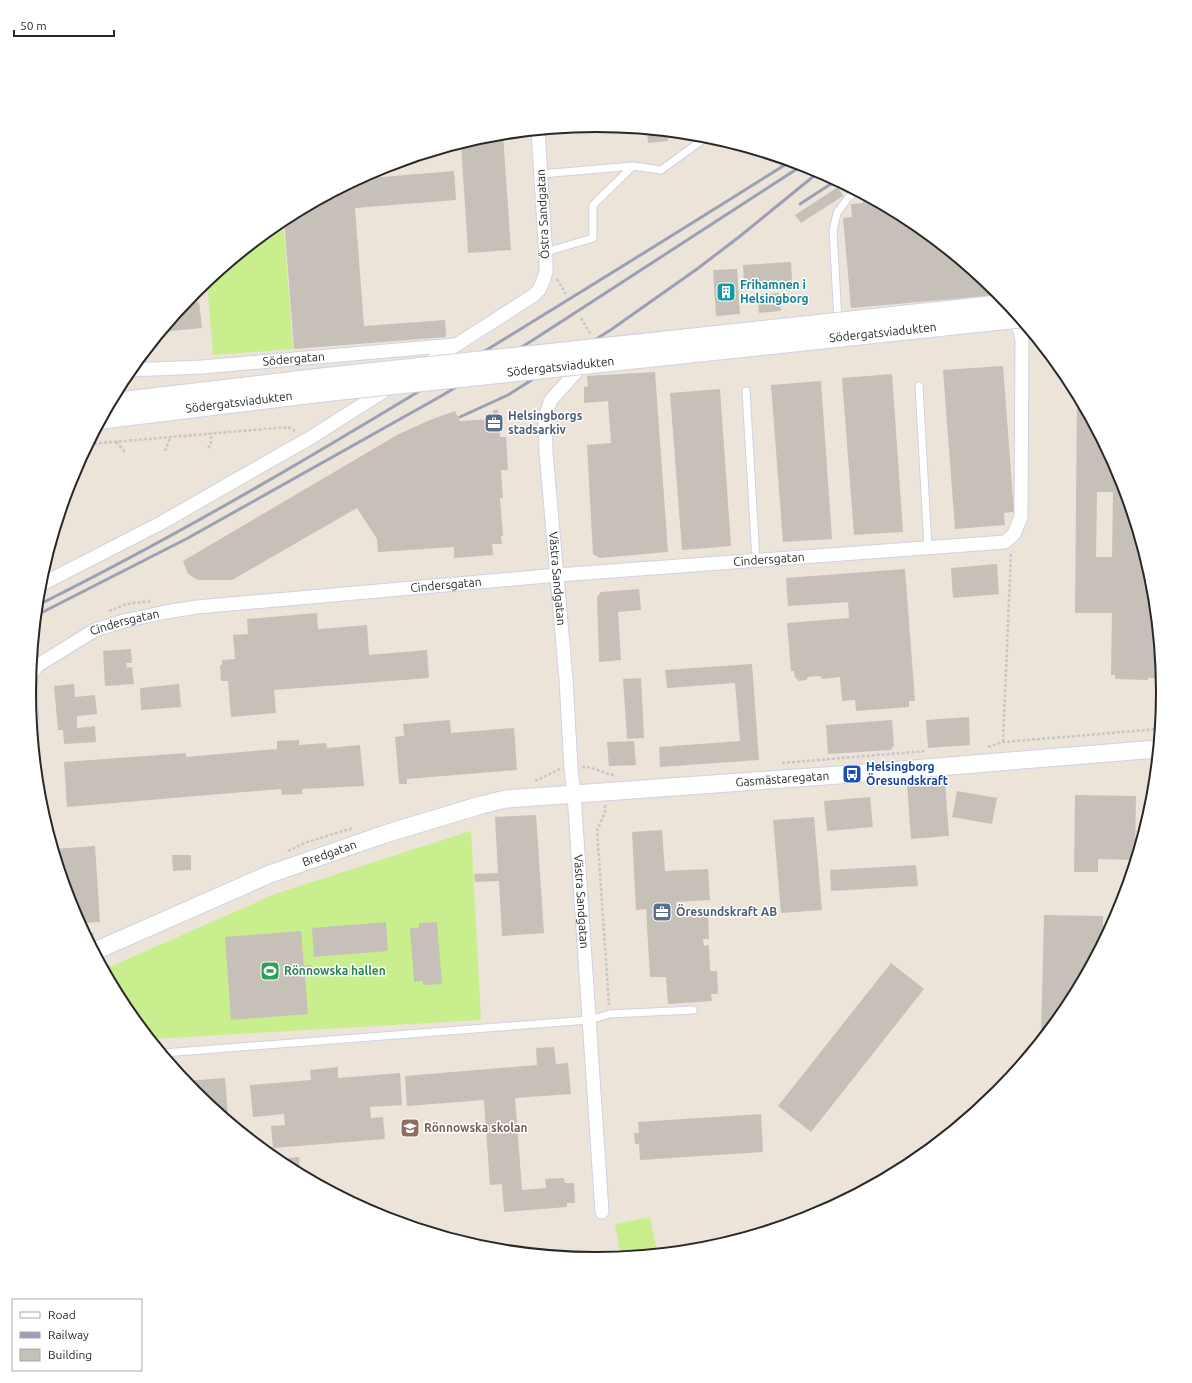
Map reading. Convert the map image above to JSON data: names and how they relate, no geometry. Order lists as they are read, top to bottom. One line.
{"streets":{"main road":["Södergatsviadukten"],"street":["Östra Sandgatan","Södergatan","Cindersgatan","Västra Sandgatan","Gasmästaregatan","Bredgatan"]},"crossings":[["Östra Sandgatan","Södergatan"],["Cindersgatan","Västra Sandgatan"],["Västra Sandgatan","Gasmästaregatan"],["Västra Sandgatan","Bredgatan"],["Gasmästaregatan","Bredgatan"]],"places":{"building":["Frihamnen i Helsingborg"],"office":["Helsingborgs stadsarkiv","Öresundskraft AB"],"bus stop":["Helsingborg Öresundskraft"],"sports":["Rönnowska hallen"],"school or university":["Rönnowska skolan"]},"legend":["Road","Railway","Building"],"scale_bar":"50 m"}
